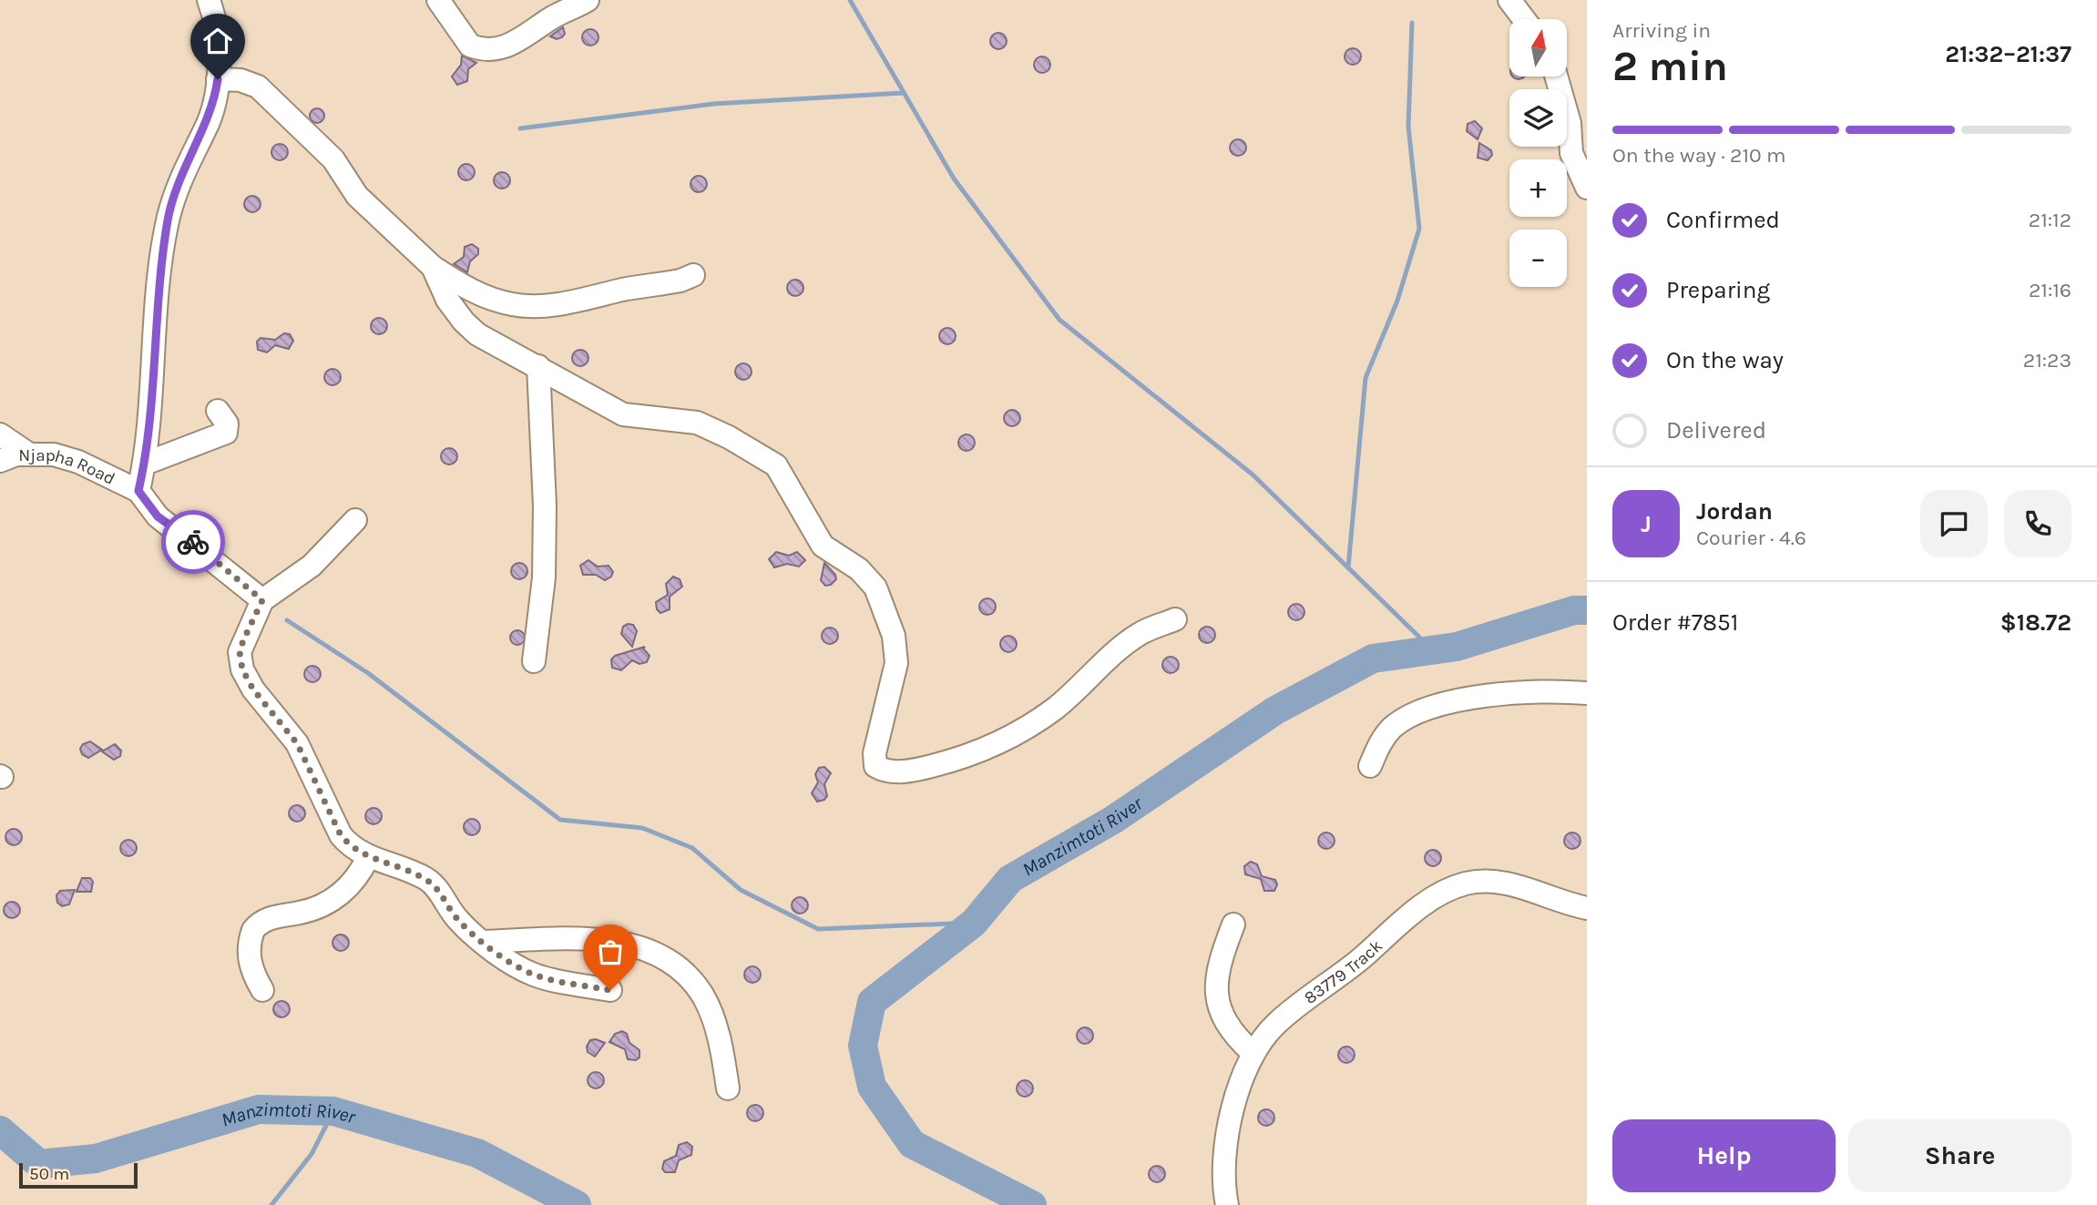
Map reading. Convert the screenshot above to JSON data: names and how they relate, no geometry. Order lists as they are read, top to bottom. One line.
{"streets":{"street":["Njapha Road","83779 Track"]},"water":["Manzimtoti River"],"scale_bar":"50 m","north":"top","page":{"heading":["2 min","Arriving in","21:32–21:37"],"panel":["Jordan","Courier · 4.6","Order #7851","$18.72"],"map_buttons":["+","−"],"bar":"On the way · 210 m","list":[["Confirmed","21:12"],["Preparing","21:16"],["On the way","21:23"],"Delivered"],"round":"J","buttons":["Help","Share"],"scale":"50 m"}}
